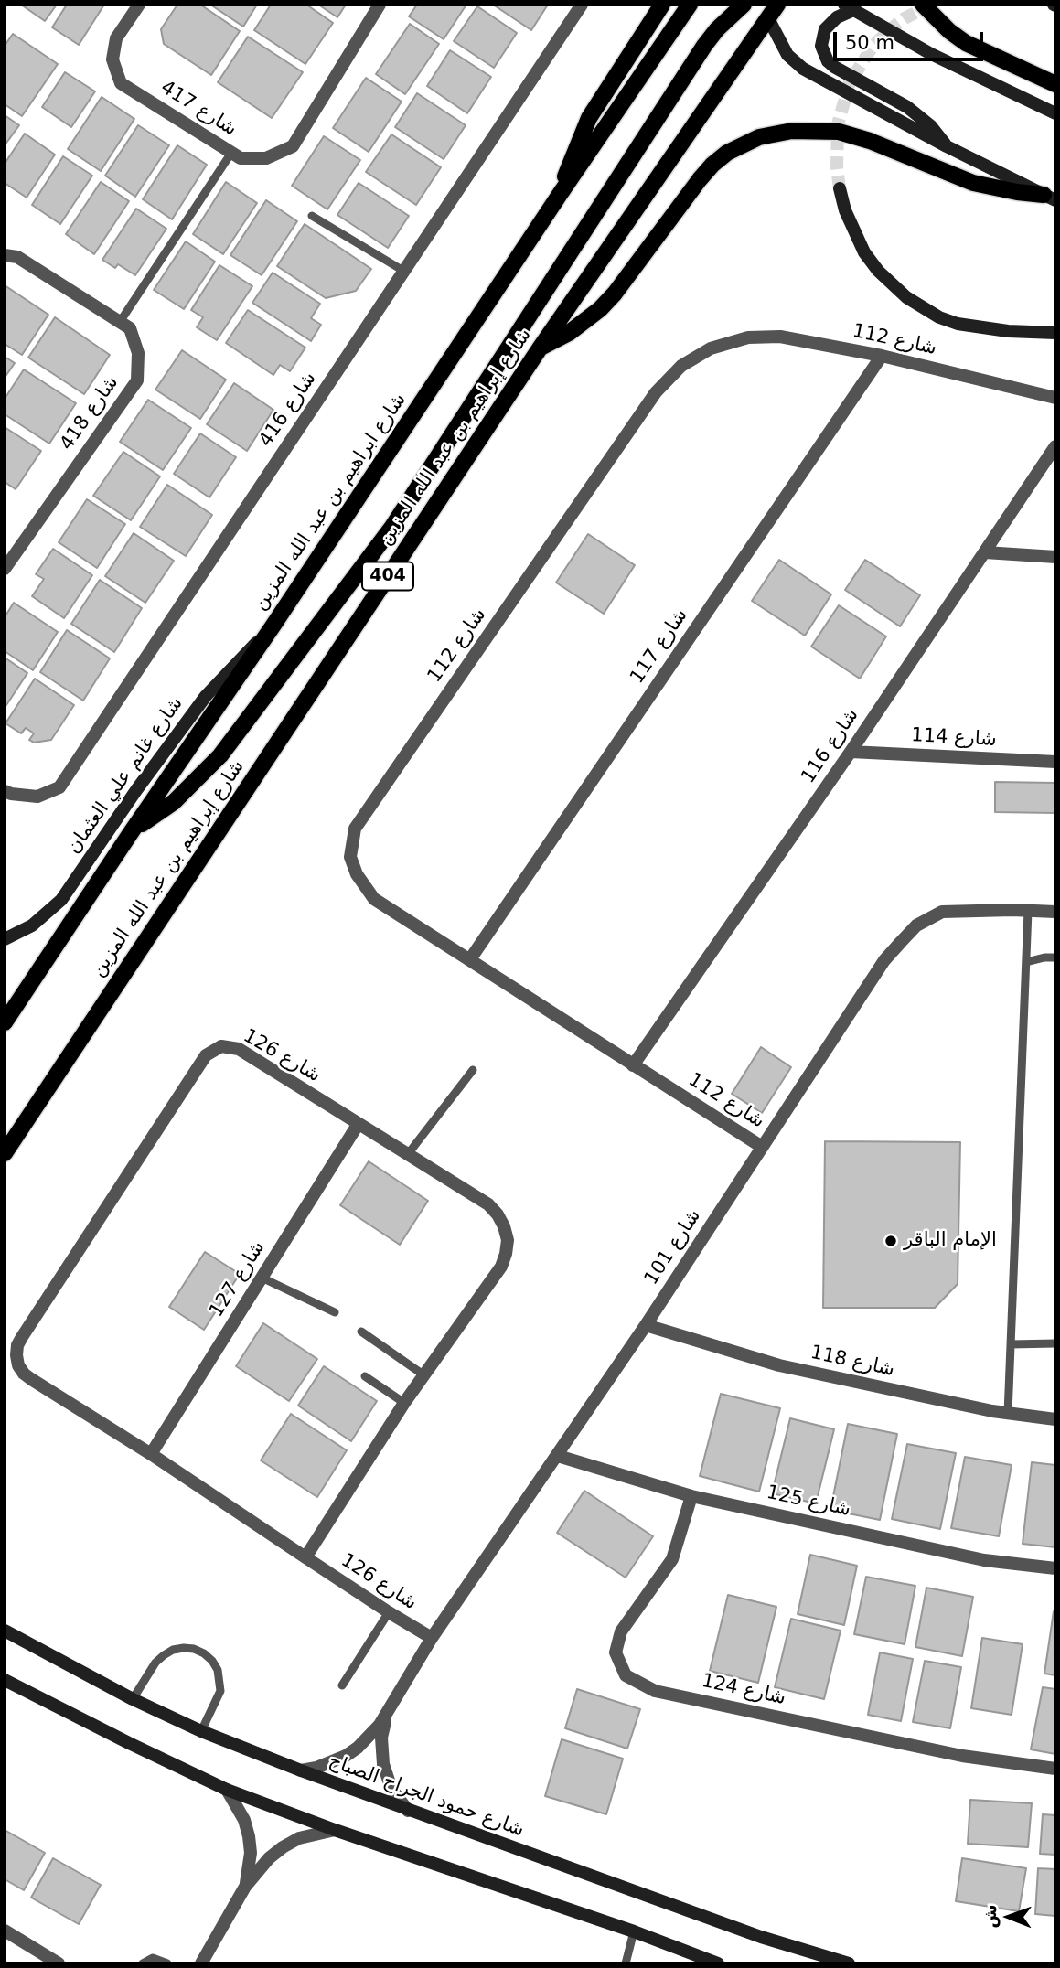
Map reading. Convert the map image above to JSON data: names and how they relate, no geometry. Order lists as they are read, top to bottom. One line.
{"streets":{"main road":["شارع إبراهيم بن عبد الله المزين","شارع ابراهيم بن عبد الله المزين","404"],"street":["شارع 417","شارع 112","شارع 416","شارع 418","شارع 117","شارع 114","شارع 116","شارع غانم علي العثمان","شارع 126","شارع 101","شارع 127","شارع 118","شارع 125","شارع 124","شارع حمود الجراح الصباح"]},"crossings":[["شارع 112","شارع 117"],["شارع 112","شارع 116"],["شارع 112","شارع 101"],["شارع ابراهيم بن عبد الله المزين","شارع غانم علي العثمان"],["شارع 114","شارع 116"],["شارع 126","شارع 101"],["شارع 126","شارع 127"],["شارع 101","شارع 118"],["شارع 101","شارع 125"],["شارع 101","شارع حمود الجراح الصباح"],["شارع 125","شارع 124"]],"places":["الإمام الباقر"],"scale_bar":"50 m","north":"left"}
